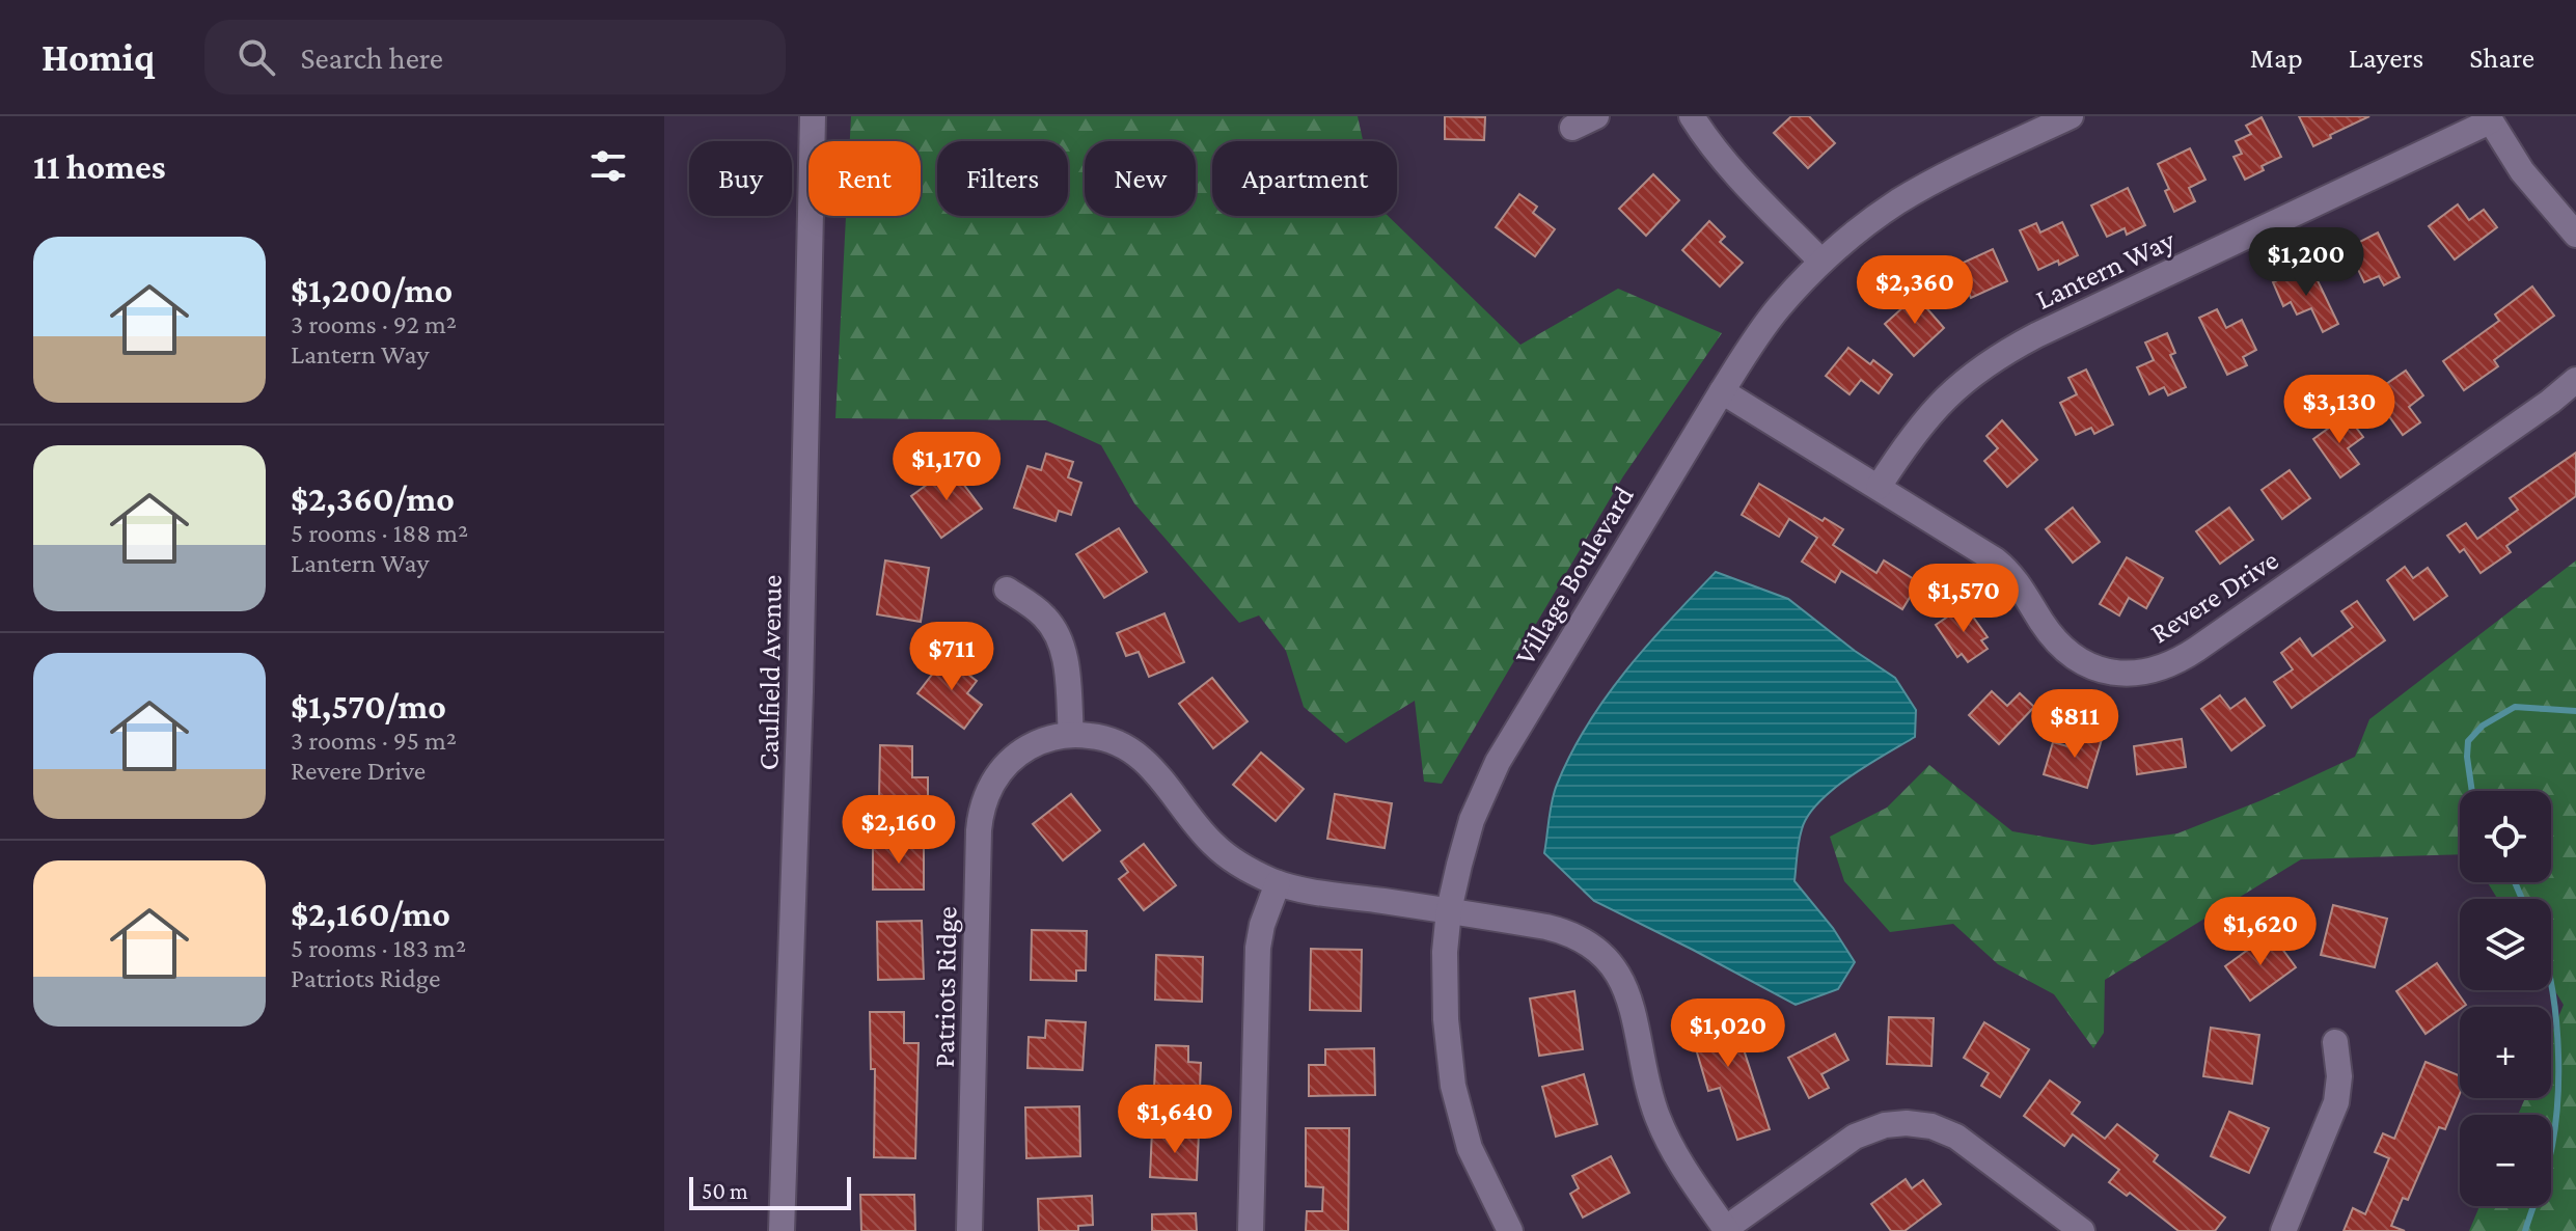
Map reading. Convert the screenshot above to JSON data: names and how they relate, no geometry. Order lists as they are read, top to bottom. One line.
{"streets":{"street":["Lantern Way","Village Boulevard","Revere Drive","Caulfield Avenue","Patriots Ridge"]},"crossings":[["Lantern Way","Revere Drive"],["Village Boulevard","Revere Drive"],["Village Boulevard","Patriots Ridge"]],"scale_bar":"50 m","page":{"header":"Homiq","search":"Search here","nav":["Map","Layers","Share"],"heading":"11 homes","chip":["Buy","Rent","Filters","New","Apartment"],"list":[{"name":"$1,200/mo","note":"3 rooms · 92 m² · Lantern Way"},{"name":"$2,360/mo","note":"5 rooms · 188 m² · Lantern Way"},{"name":"$1,570/mo","note":"3 rooms · 95 m² · Revere Drive"},{"name":"$2,160/mo","note":"5 rooms · 183 m² · Patriots Ridge"}],"price":["$1,200","$2,360","$3,130","$1,170","$1,570","$711","$811","$2,160","$1,620","$1,020","$1,640"],"map_buttons":["+","−"],"scale":"50 m"}}
